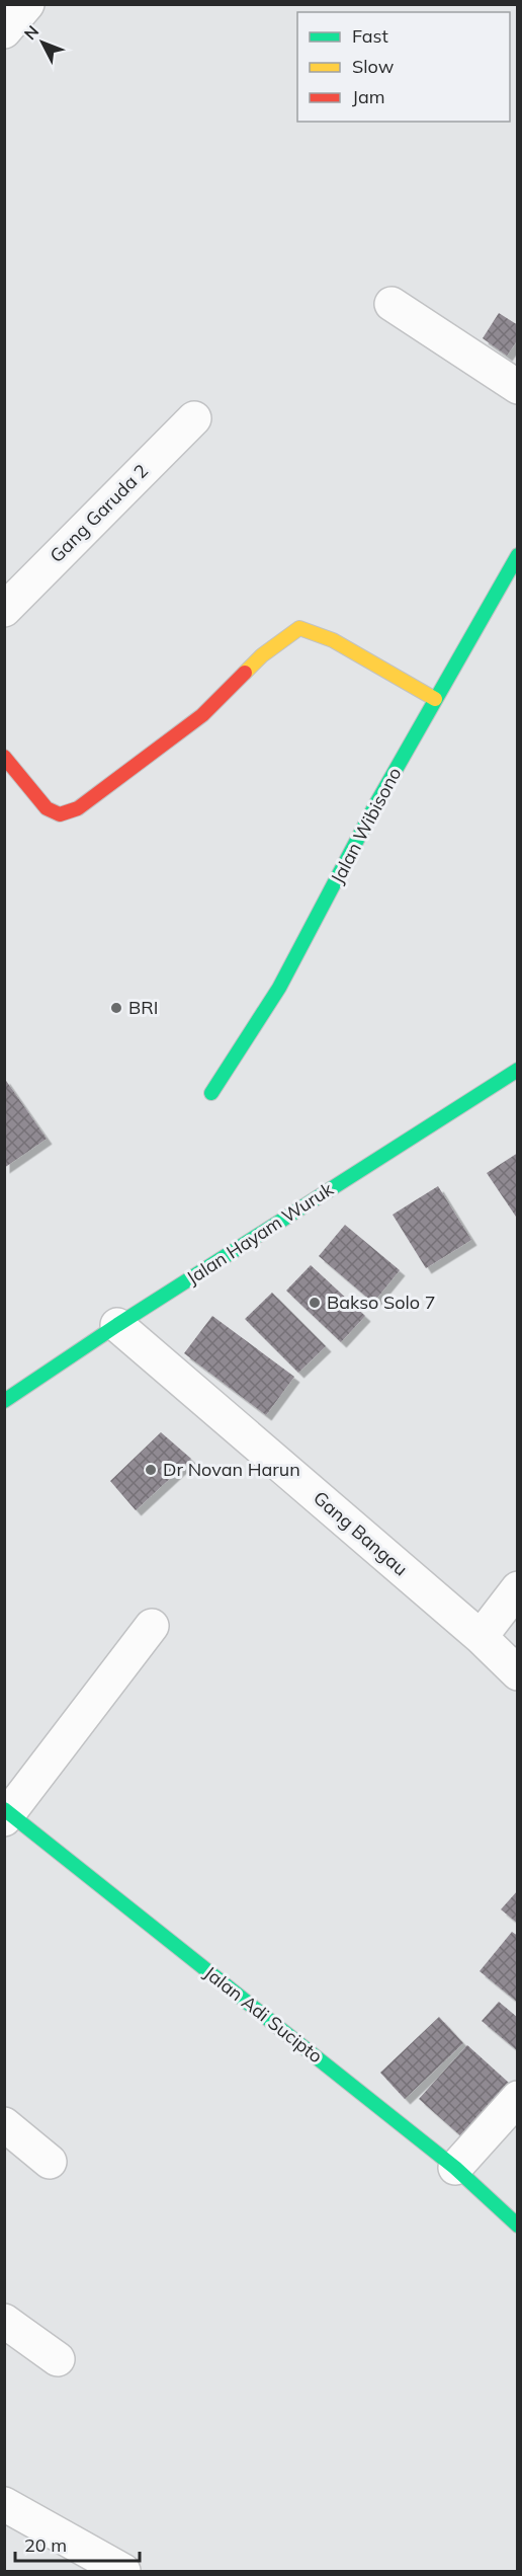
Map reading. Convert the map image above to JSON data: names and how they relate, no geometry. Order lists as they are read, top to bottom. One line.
{"streets":{"street":["Gang Garuda 2","Jalan Wibisono","Jalan Hayam Wuruk","Gang Bangau","Jalan Adi Sucipto"]},"crossings":[["Jalan Hayam Wuruk","Gang Bangau"]],"places":["BRI","Bakso Solo 7","Dr Novan Harun"],"legend":["Fast","Slow","Jam"],"scale_bar":"20 m","north":"top left"}
